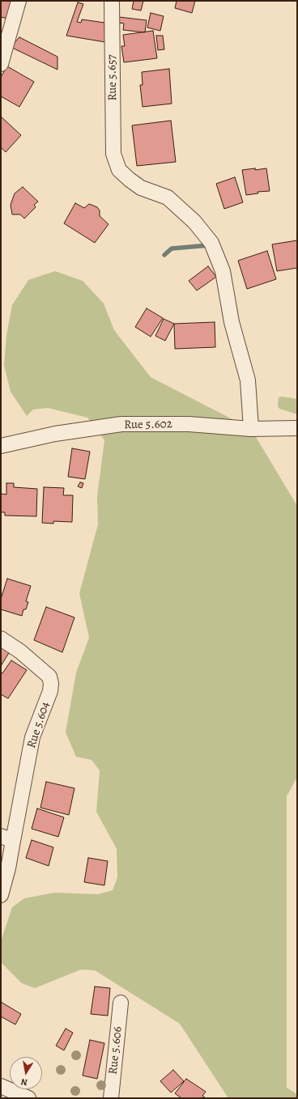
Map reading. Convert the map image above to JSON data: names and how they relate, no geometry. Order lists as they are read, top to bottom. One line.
{"streets":{"street":["Rue 5.657","Rue 5.602","Rue 5.604","Rue 5.606"]},"crossings":[["Rue 5.657","Rue 5.602"]],"north":"bottom"}
